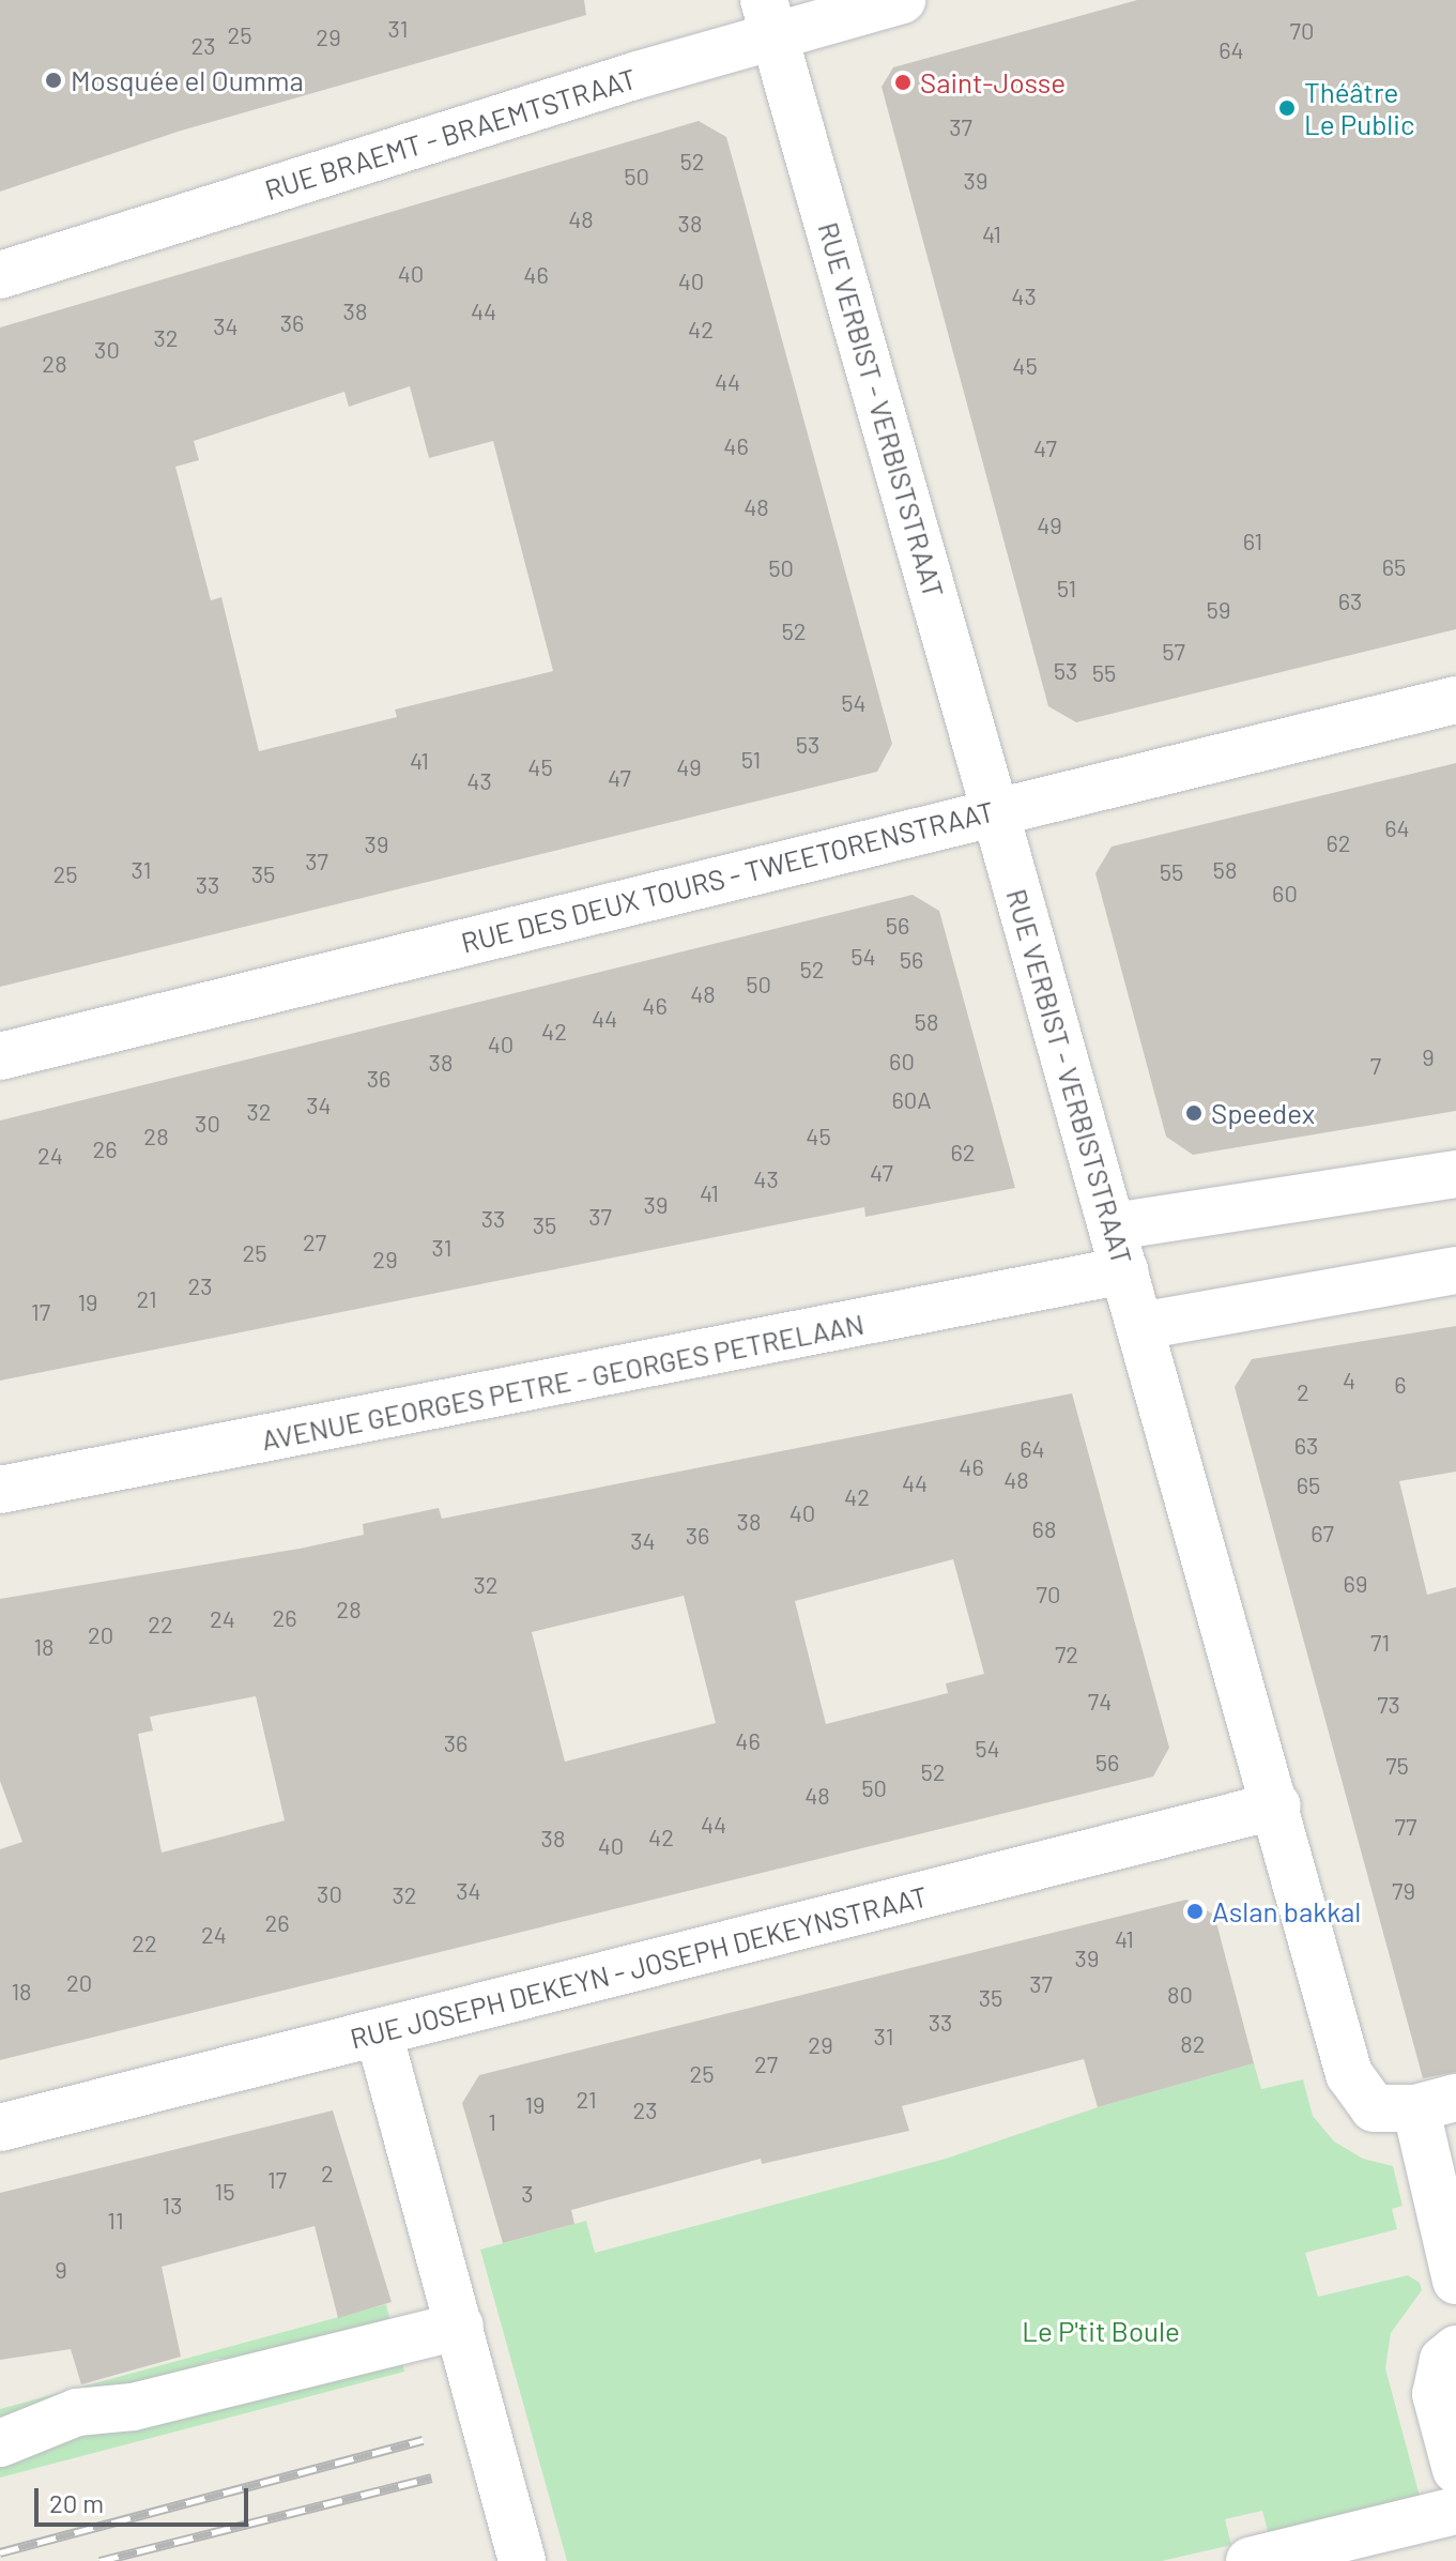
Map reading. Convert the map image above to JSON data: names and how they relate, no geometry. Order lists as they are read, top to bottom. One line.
{"streets":{"street":["RUE BRAEMT - BRAEMTSTRAAT","RUE VERBIST - VERBISTSTRAAT","RUE DES DEUX TOURS - TWEETORENSTRAAT","AVENUE GEORGES PETRE - GEORGES PETRELAAN","RUE JOSEPH DEKEYN - JOSEPH DEKEYNSTRAAT"]},"crossings":[["RUE BRAEMT - BRAEMTSTRAAT","RUE VERBIST - VERBISTSTRAAT"],["RUE VERBIST - VERBISTSTRAAT","RUE DES DEUX TOURS - TWEETORENSTRAAT"],["RUE VERBIST - VERBISTSTRAAT","AVENUE GEORGES PETRE - GEORGES PETRELAAN"],["RUE VERBIST - VERBISTSTRAAT","RUE JOSEPH DEKEYN - JOSEPH DEKEYNSTRAAT"]],"parks":["Le P'tit Boule"],"places":["Mosquée el Oumma","Saint-Josse","Théâtre Le Public","Speedex","Aslan bakkal"],"house_numbers":["31","70","25","29","23","64","37","52","50","39","48","38","41","40","46","40","43","38","44","36","34","42","32","30","28","45","44","46","47","48","49","61","65","50","51","63","59","52","57","53","55","54","53","51","41","45","49","47","43","64","62","39","37","31","58","55","25","35","33","60","56","54","56","52","50","48","46","44","58","42","40","9","60","38","7","36","60A","34","32","30","28","45","26","62","24","47","43","41","39","37","33","35","27","31","25","29","23","21","19","17","4","6","2","63","64","46","48","44","65","42","40","38","68","67","36","34","69","32","70","28","26","24","22","20","71","18","72","74","73","46","36","54","56","75","52","50","48","44","77","42","38","40","34","79","30","32","26","24","41","22","39","20","37","18","80","35","33","31","82","29","27","25","21","19","23","1","2","17","15","3","13","11","9"],"scale_bar":"20 m"}
